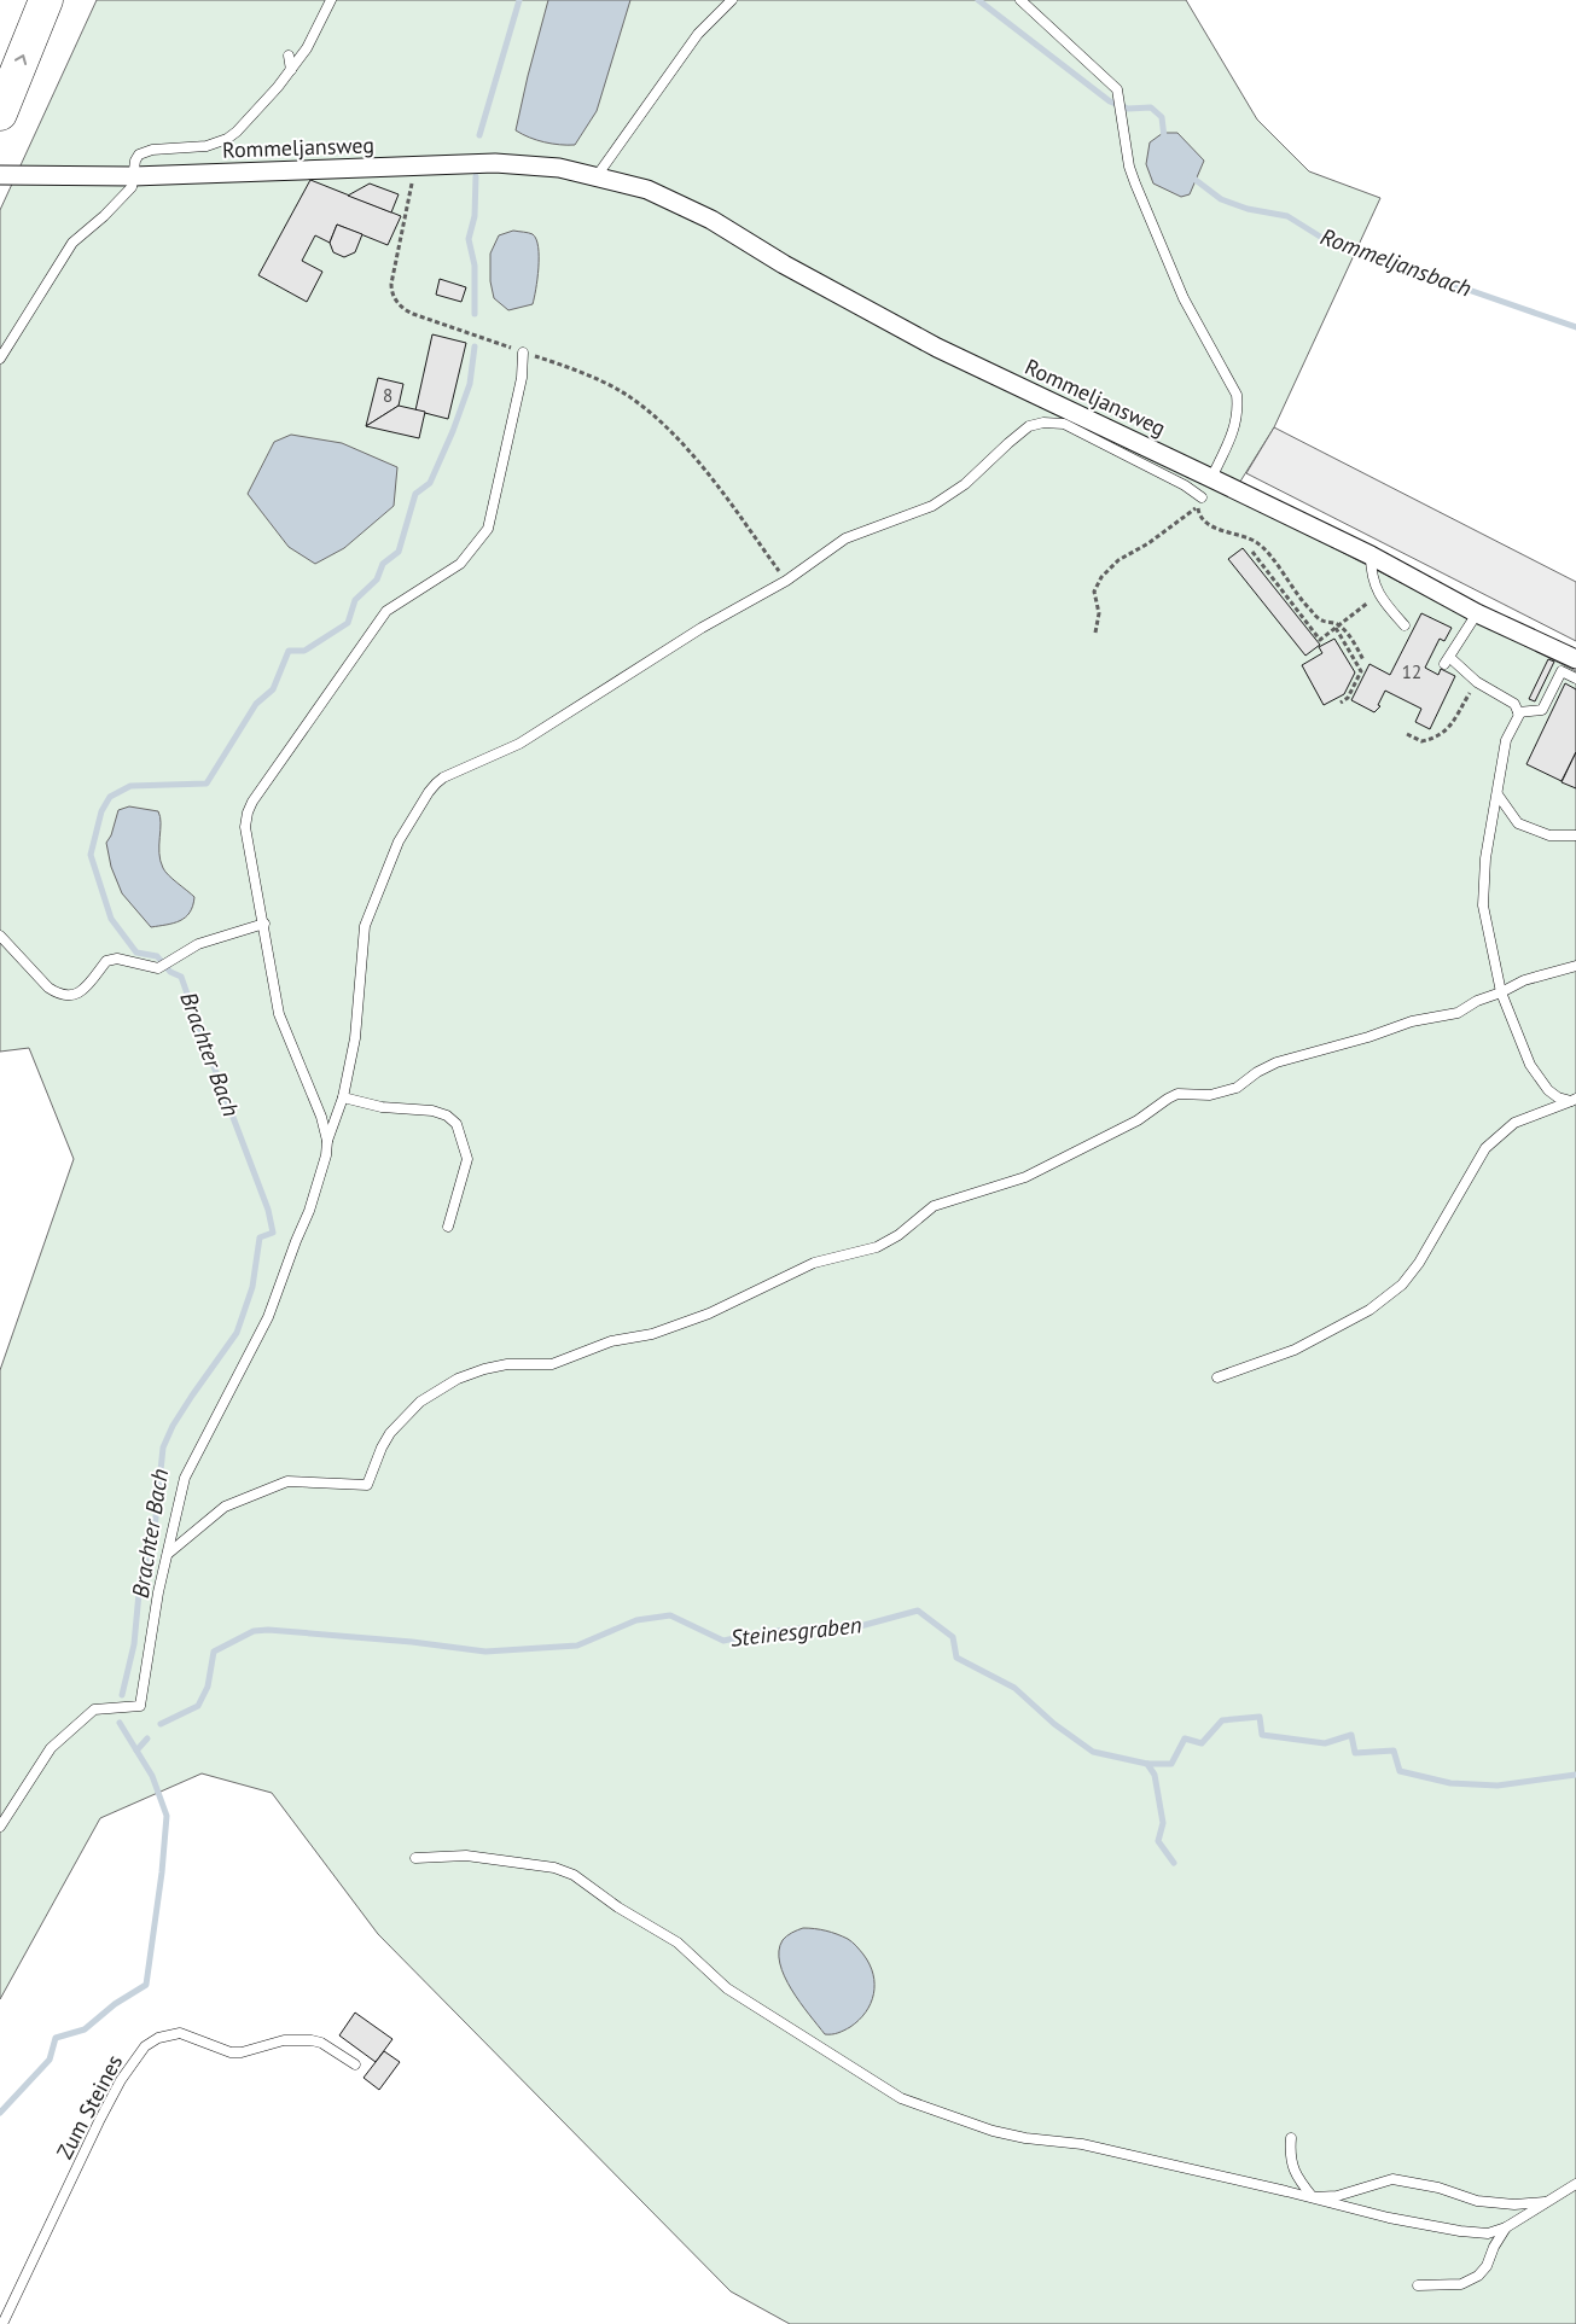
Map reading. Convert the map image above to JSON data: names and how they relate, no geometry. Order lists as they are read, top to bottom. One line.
{"streets":{"street":["Rommeljansweg"],"lane":["Zum Steines"]},"water":["Rommeljansbach","Brachter Bach","Steinesgraben"],"house_numbers":["8","12"]}
